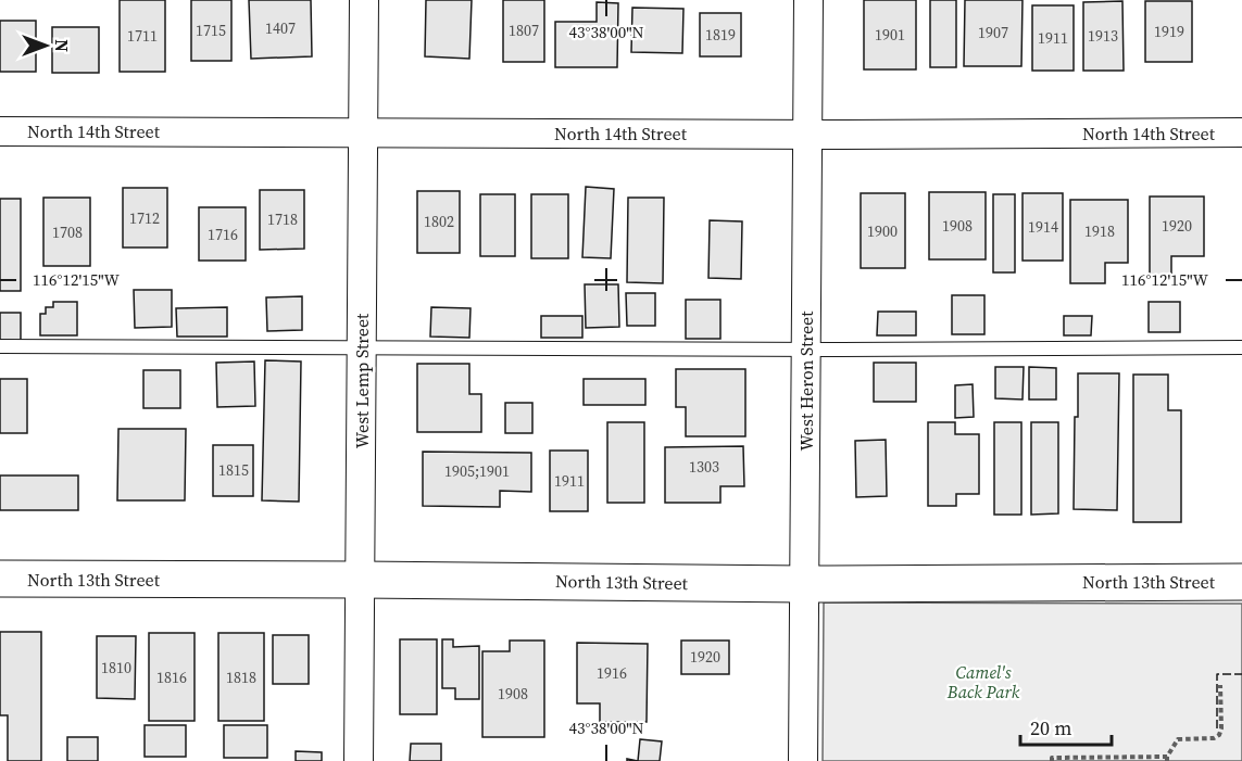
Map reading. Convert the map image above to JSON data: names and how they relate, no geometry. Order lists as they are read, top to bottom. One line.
{"streets":{"street":["North 14th Street","West Lemp Street","West Heron Street","North 13th Street"]},"crossings":[["North 14th Street","West Lemp Street"],["North 14th Street","West Heron Street"],["West Lemp Street","North 13th Street"],["West Heron Street","North 13th Street"]],"parks":["Camel's Back Park"],"house_numbers":["1407","1715","1807","1919","1907","1819","1901","1711","1913","1911","1712","1718","1802","1908","1920","1914","1900","1918","1708","1716","1303","1815","1905;1901","1911","1920","1810","1916","1816","1818","1908"],"scale_bar":"20 m","north":"right","coordinates":["43°38'00\"N","116°12'15\"W"]}
